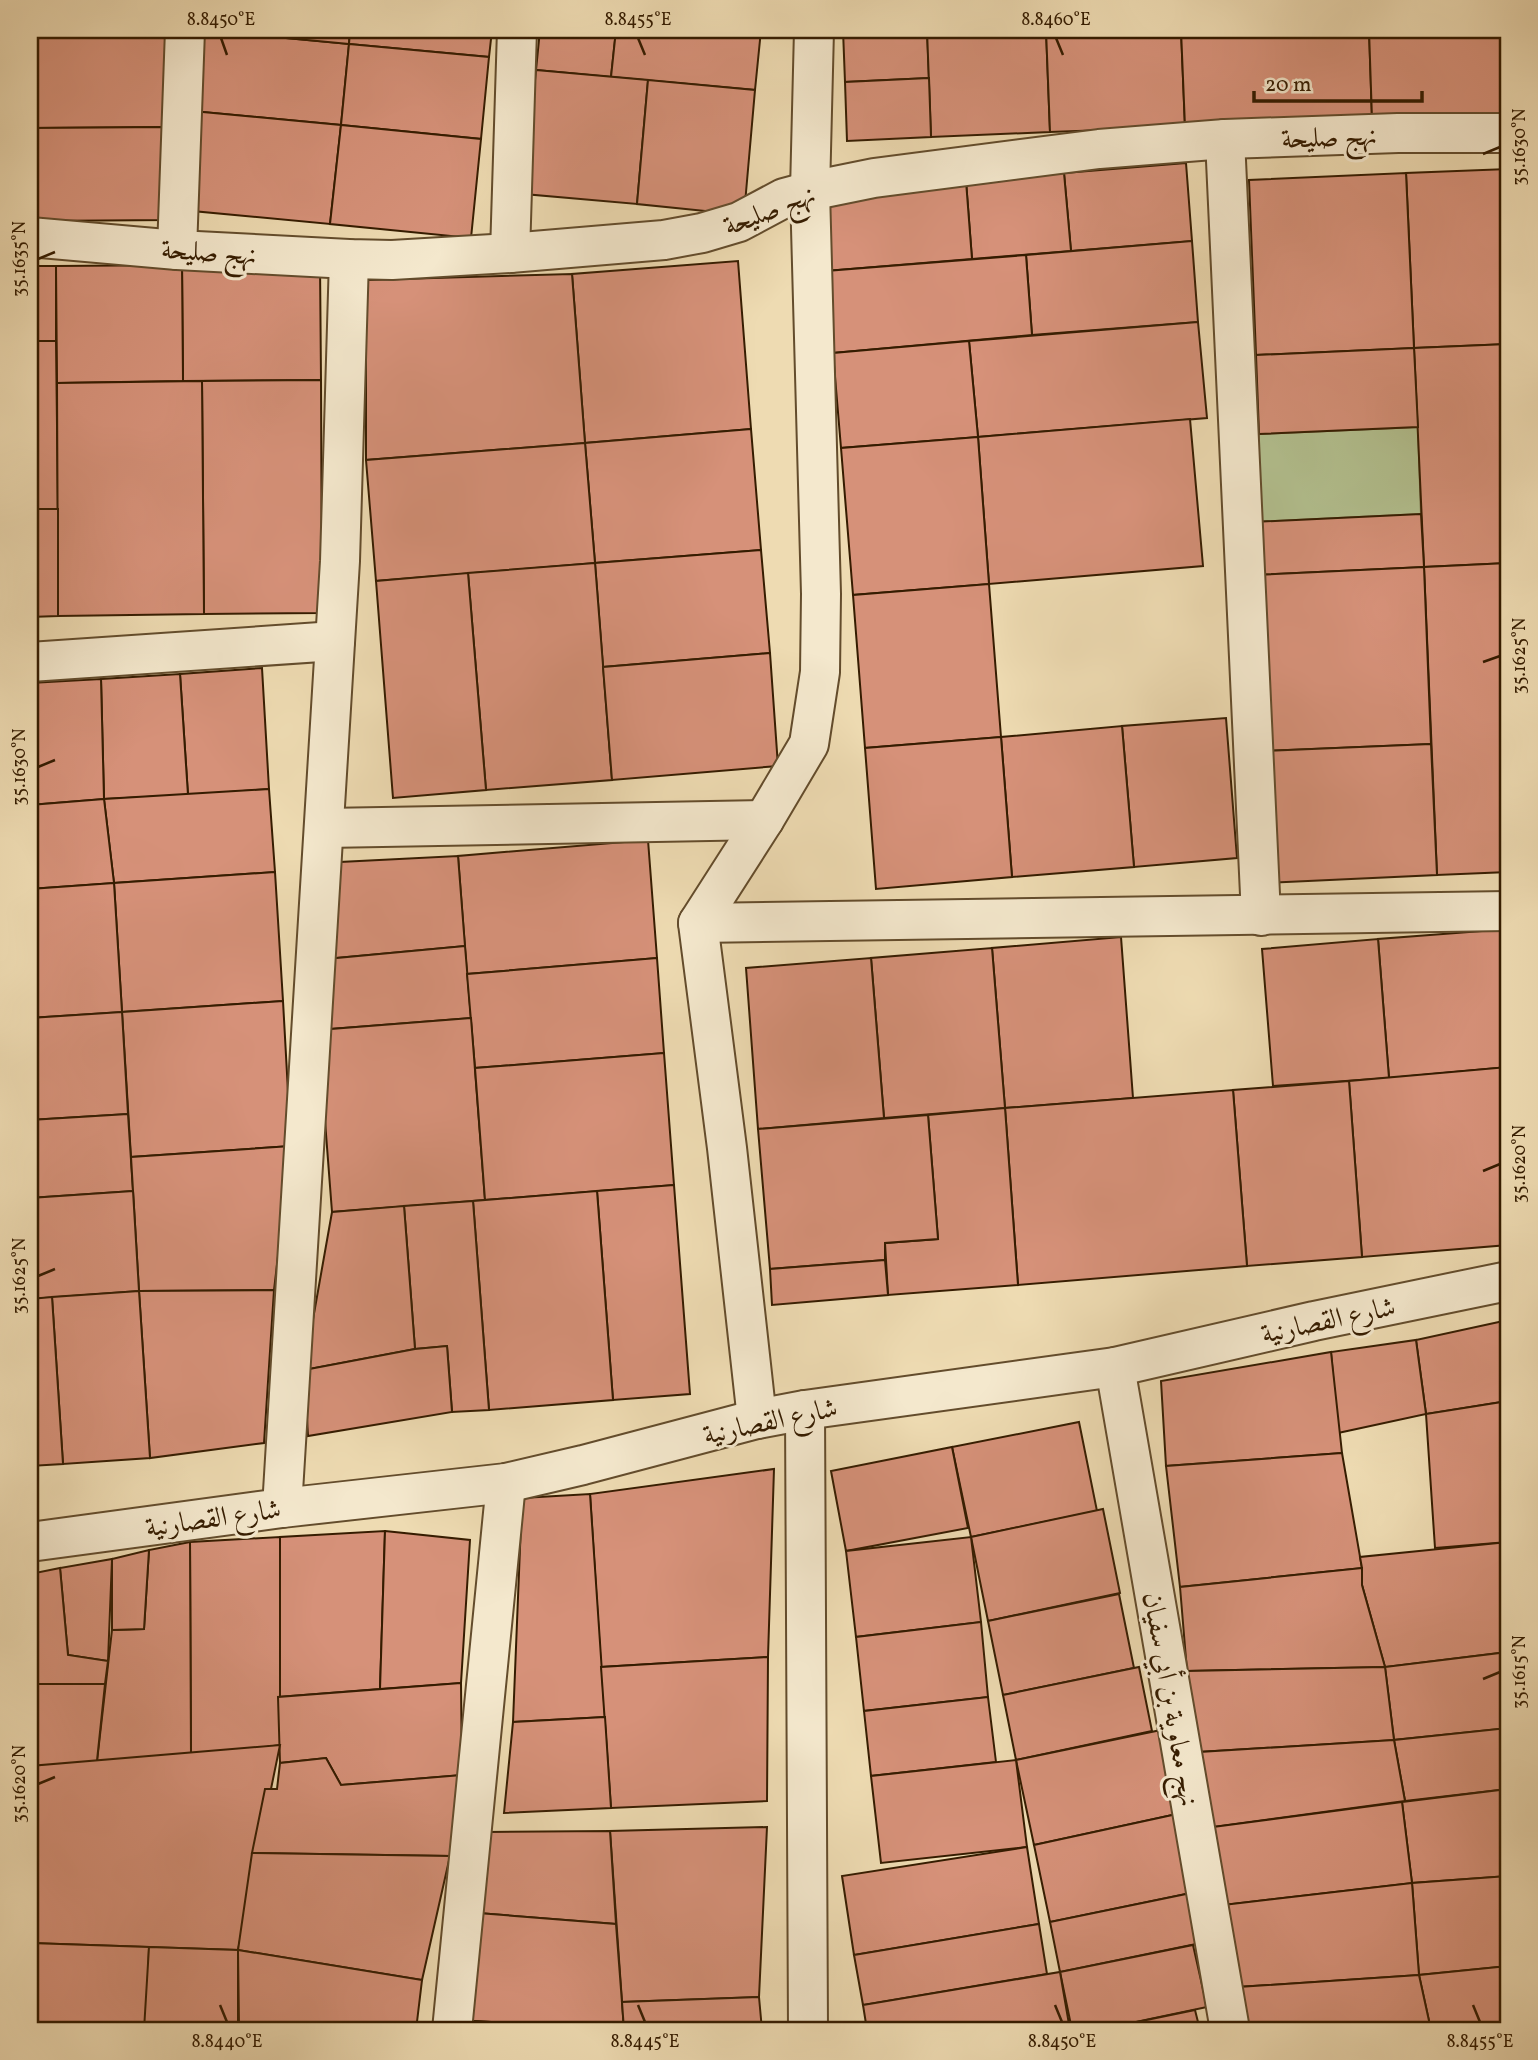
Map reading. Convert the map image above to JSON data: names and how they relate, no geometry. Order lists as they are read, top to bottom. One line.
{"streets":{"street":["نهج صليحة","شارع القصارنية","نهج معاوية بن أبي سفيان"]},"crossings":[["شارع القصارنية","نهج معاوية بن أبي سفيان"]],"scale_bar":"20 m","coordinates":["8.8450°E","8.8455°E","8.8460°E","35.1630°N","35.1635°N","35.1625°N","35.1620°N","35.1615°N","8.8440°E","8.8445°E"]}
